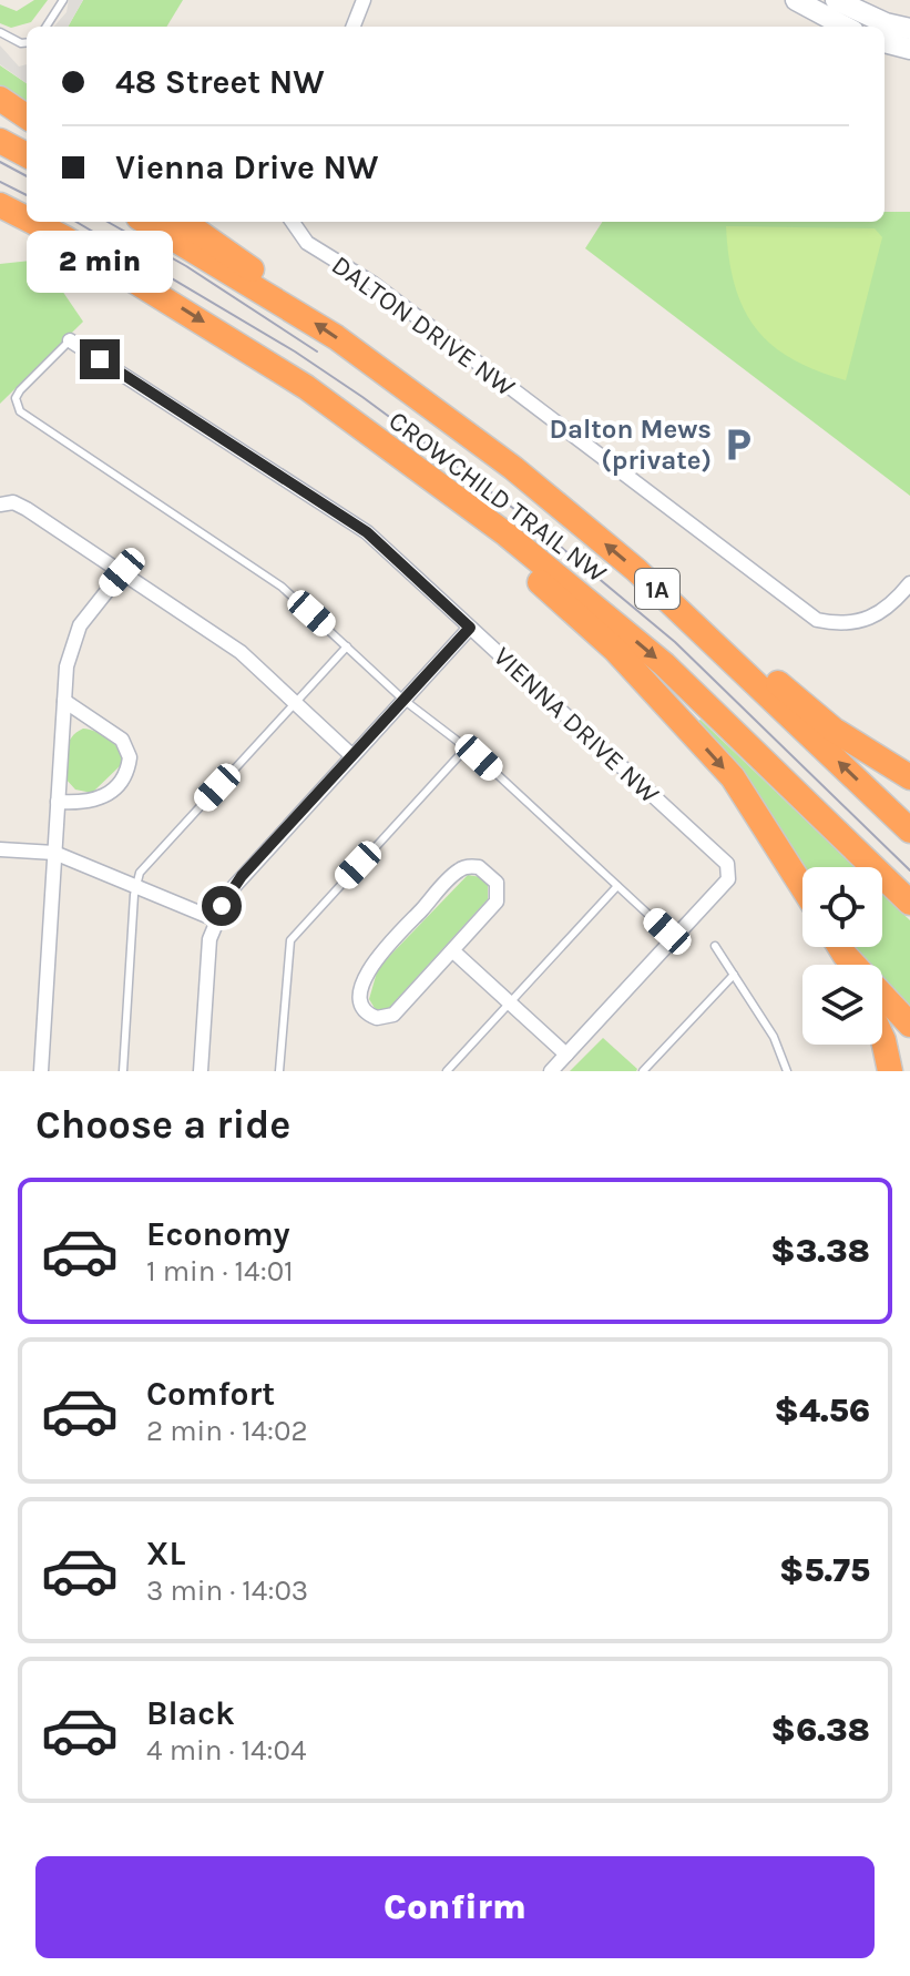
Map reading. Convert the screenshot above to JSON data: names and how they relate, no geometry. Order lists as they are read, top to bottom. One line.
{"streets":{"highway":["CROWCHILD TRAIL NW","1A"],"street":["DALTON DRIVE NW","VIENNA DRIVE NW"]},"places":{"parking":["Dalton Mews (private)"]},"page":{"banner":["48 Street NW","Vienna Drive NW"],"bubble":"2 min","heading":"Choose a ride","list":[{"name":"Economy","note":"1 min · 14:01","value":"$3.38"},{"name":"Comfort","note":"2 min · 14:02","value":"$4.56"},{"name":"XL","note":"3 min · 14:03","value":"$5.75"},{"name":"Black","note":"4 min · 14:04","value":"$6.38"}],"buttons":"Confirm"}}
